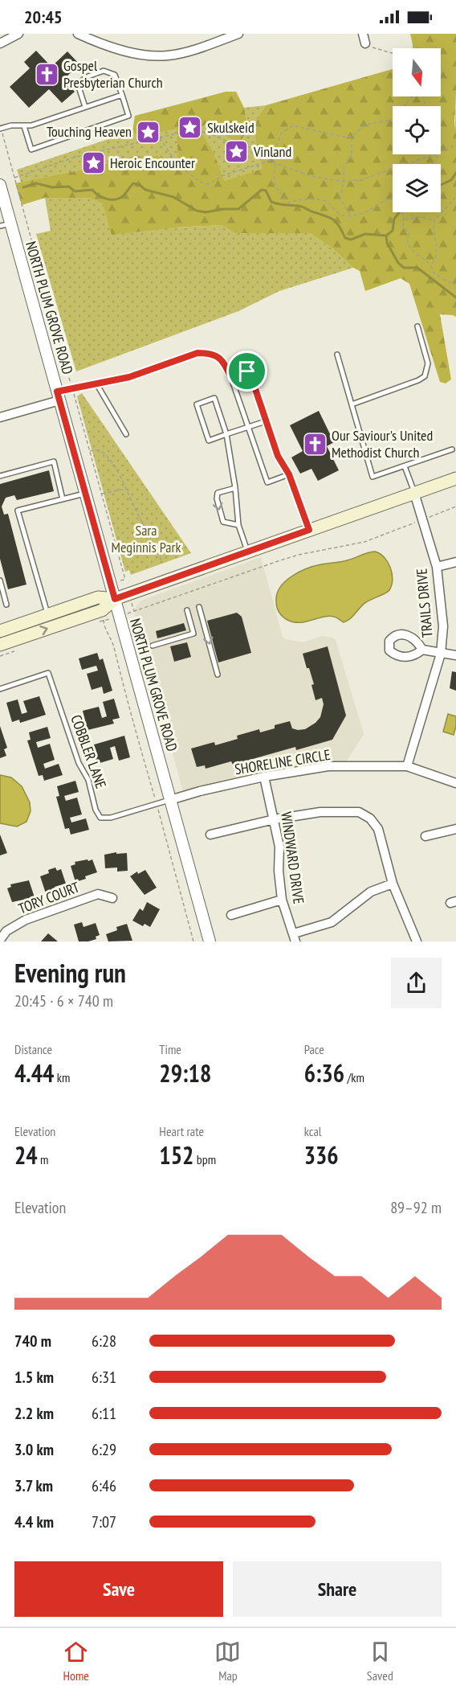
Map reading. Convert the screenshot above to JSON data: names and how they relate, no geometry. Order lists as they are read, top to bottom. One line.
{"streets":{"street":["NORTH PLUM GROVE ROAD","TRAILS DRIVE","SHORELINE CIRCLE","WINDWARD DRIVE","TORY COURT"],"lane":["COBBLER LANE"]},"crossings":[["NORTH PLUM GROVE ROAD","COBBLER LANE"],["NORTH PLUM GROVE ROAD","SHORELINE CIRCLE"],["TRAILS DRIVE","SHORELINE CIRCLE"],["COBBLER LANE","SHORELINE CIRCLE"],["SHORELINE CIRCLE","WINDWARD DRIVE"]],"parks":["Sara Meginnis Park"],"places":{"church":["Gospel Presbyterian Church","Our Saviour's United Methodist Church"],"place":["Skulskeid","Touching Heaven","Vinland","Heroic Encounter"]},"north":"bottom","page":{"status":"20:45","heading":["Evening run","20:45 · 6 × 740 m"],"stats":[["Distance","4.44 km"],["Time","29:18"],["Pace","6:36 /km"],["Elevation","24 m"],["Heart rate","152 bpm"],["kcal","336"]],"chart":["Elevation","89–92 m"],"list":[{"name":"740 m","note":"6:28"},{"name":"1.5 km","note":"6:31"},{"name":"2.2 km","note":"6:11"},{"name":"3.0 km","note":"6:29"},{"name":"3.7 km","note":"6:46"},{"name":"4.4 km","note":"7:07"}],"buttons":["Save","Share"],"tabs":["Home","Map","Saved"]}}
